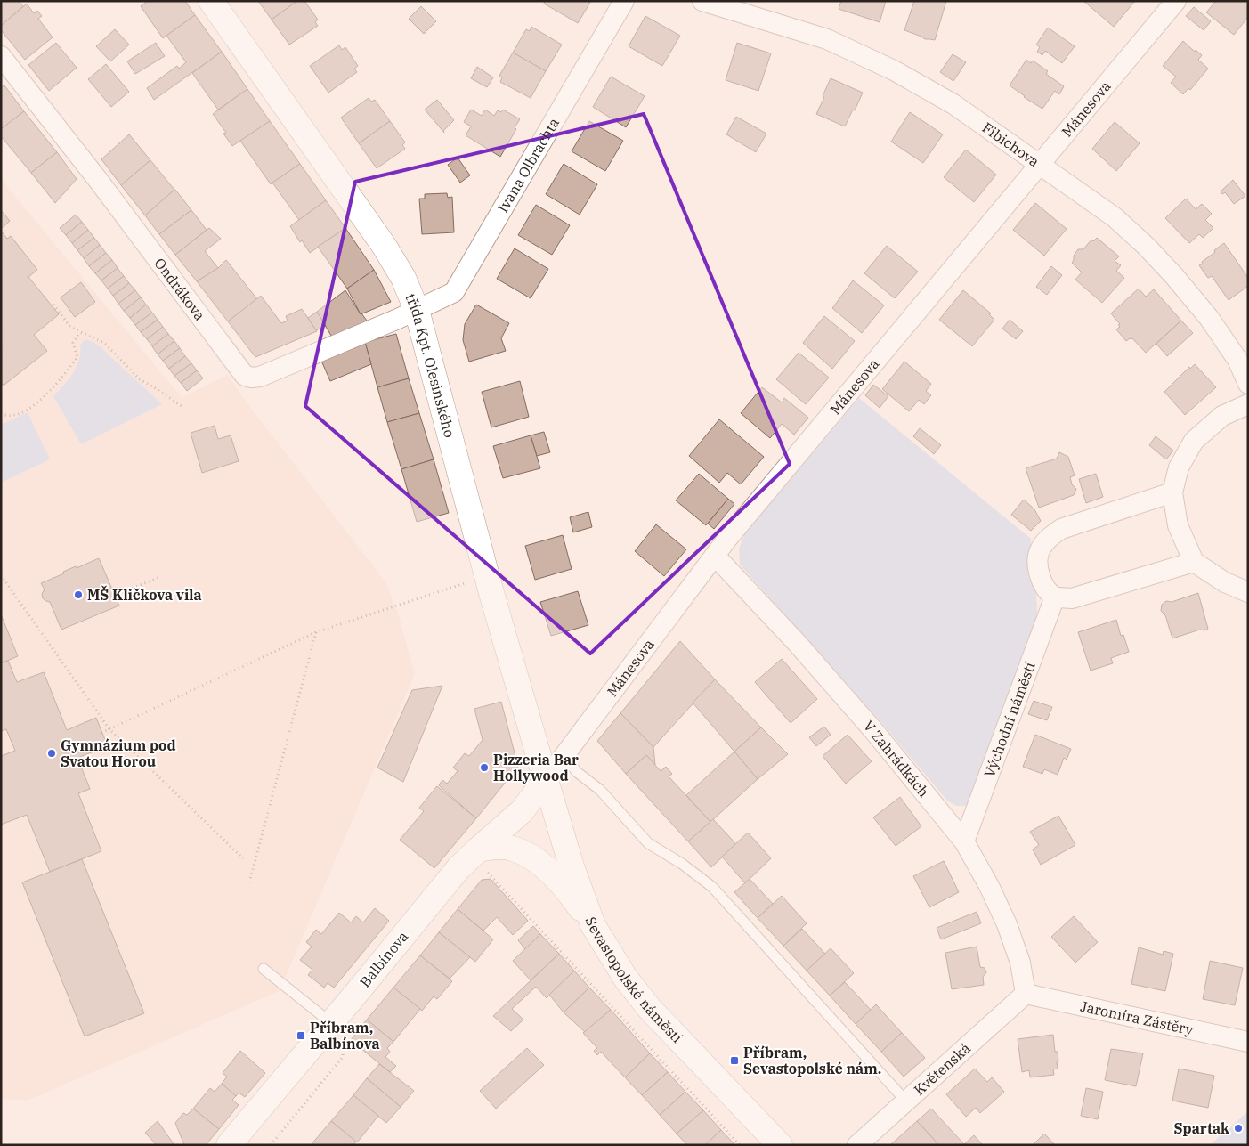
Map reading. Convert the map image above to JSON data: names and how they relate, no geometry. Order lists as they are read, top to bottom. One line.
{"streets":{"main road":["třída Kpt. Olesinského","Balbínova","Sevastopolské náměstí"],"street":["Mánesova","Fibichova","Ivana Olbrachta","Ondrákova","Východní náměstí","V Zahrádkách","Jaromíra Zástěry","Květenská"]},"crossings":[["Mánesova","Fibichova"],["Mánesova","třída Kpt. Olesinského"],["Mánesova","V Zahrádkách"],["Mánesova","Balbínova"],["Mánesova","Sevastopolské náměstí"],["Ivana Olbrachta","Ondrákova"],["Ivana Olbrachta","třída Kpt. Olesinského"],["Ondrákova","třída Kpt. Olesinského"],["třída Kpt. Olesinského","Balbínova"],["třída Kpt. Olesinského","Sevastopolské náměstí"],["Východní náměstí","V Zahrádkách"],["V Zahrádkách","Jaromíra Zástěry"],["V Zahrádkách","Květenská"],["Balbínova","Sevastopolské náměstí"],["Jaromíra Zástěry","Květenská"]],"places":{"other":["MŠ Kličkova vila","Gymnázium pod Svatou Horou","Pizzeria Bar Hollywood","Spartak"],"transit":["Příbram, Balbínova","Příbram, Sevastopolské nám."]}}
